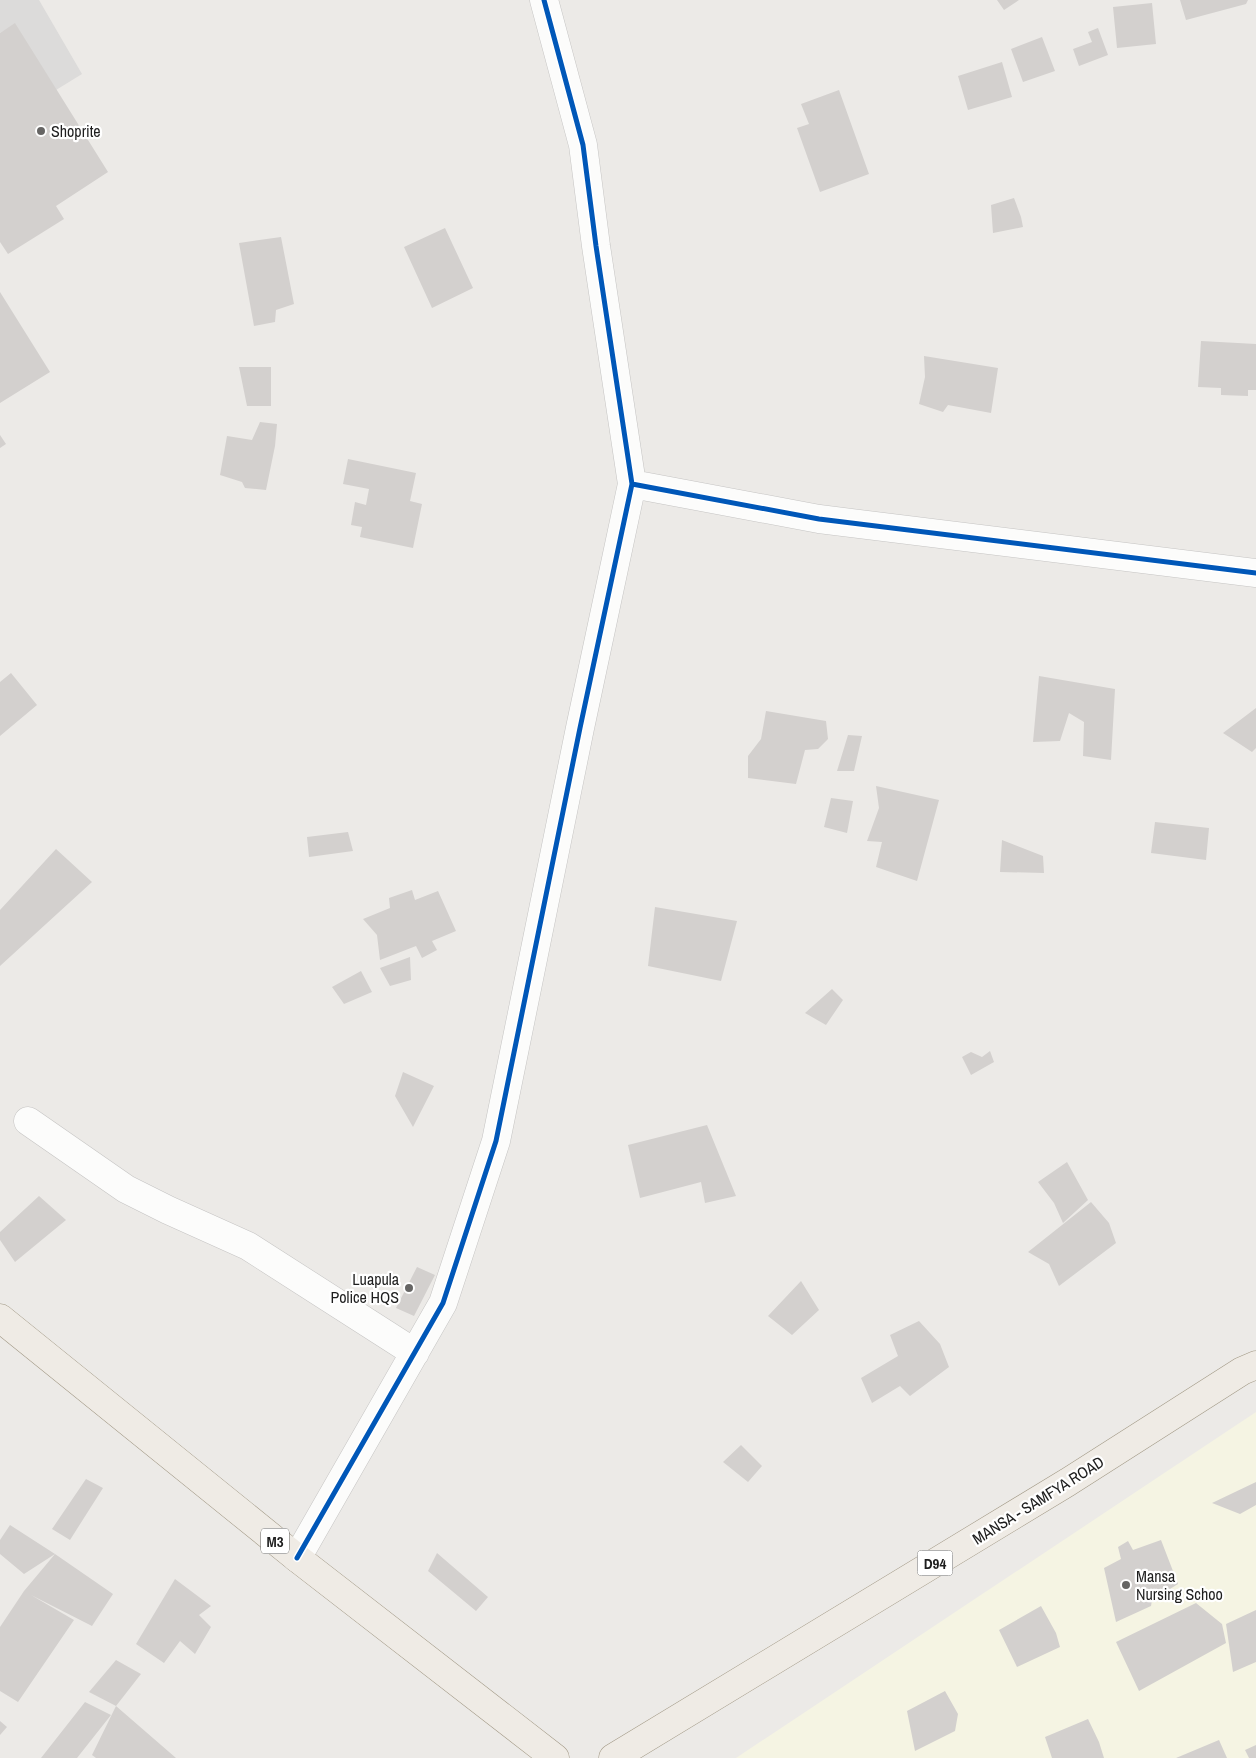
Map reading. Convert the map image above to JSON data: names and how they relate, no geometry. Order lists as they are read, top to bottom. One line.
{"streets":{"main road":["MANSA - SAMFYA ROAD","M3","D94"]},"places":["Shoprite","Luapula Police HQS","Mansa Nursing Schoo"]}
